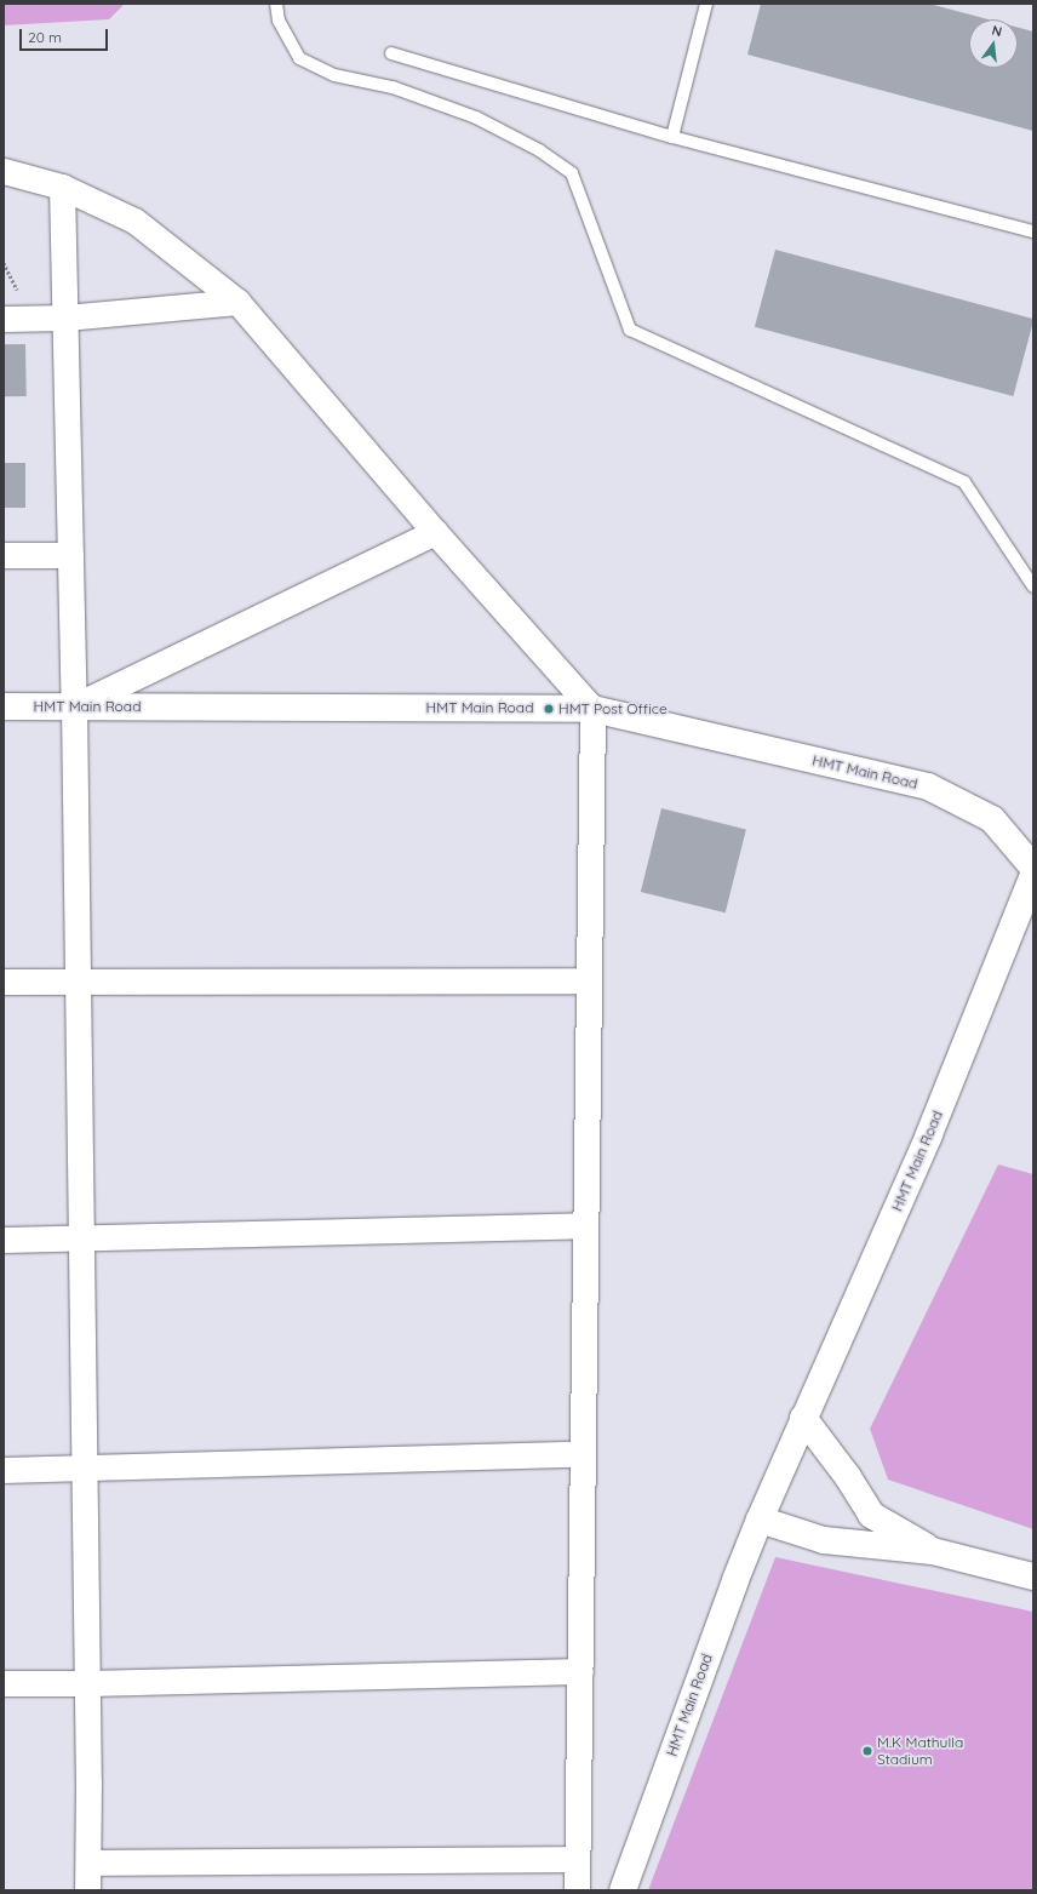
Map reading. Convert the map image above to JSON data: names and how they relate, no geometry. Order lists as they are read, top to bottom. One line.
{"streets":{"street":["HMT Main Road"]},"places":["HMT Post Office","M.K Mathulla Stadium"],"scale_bar":"20 m","north":"top"}
